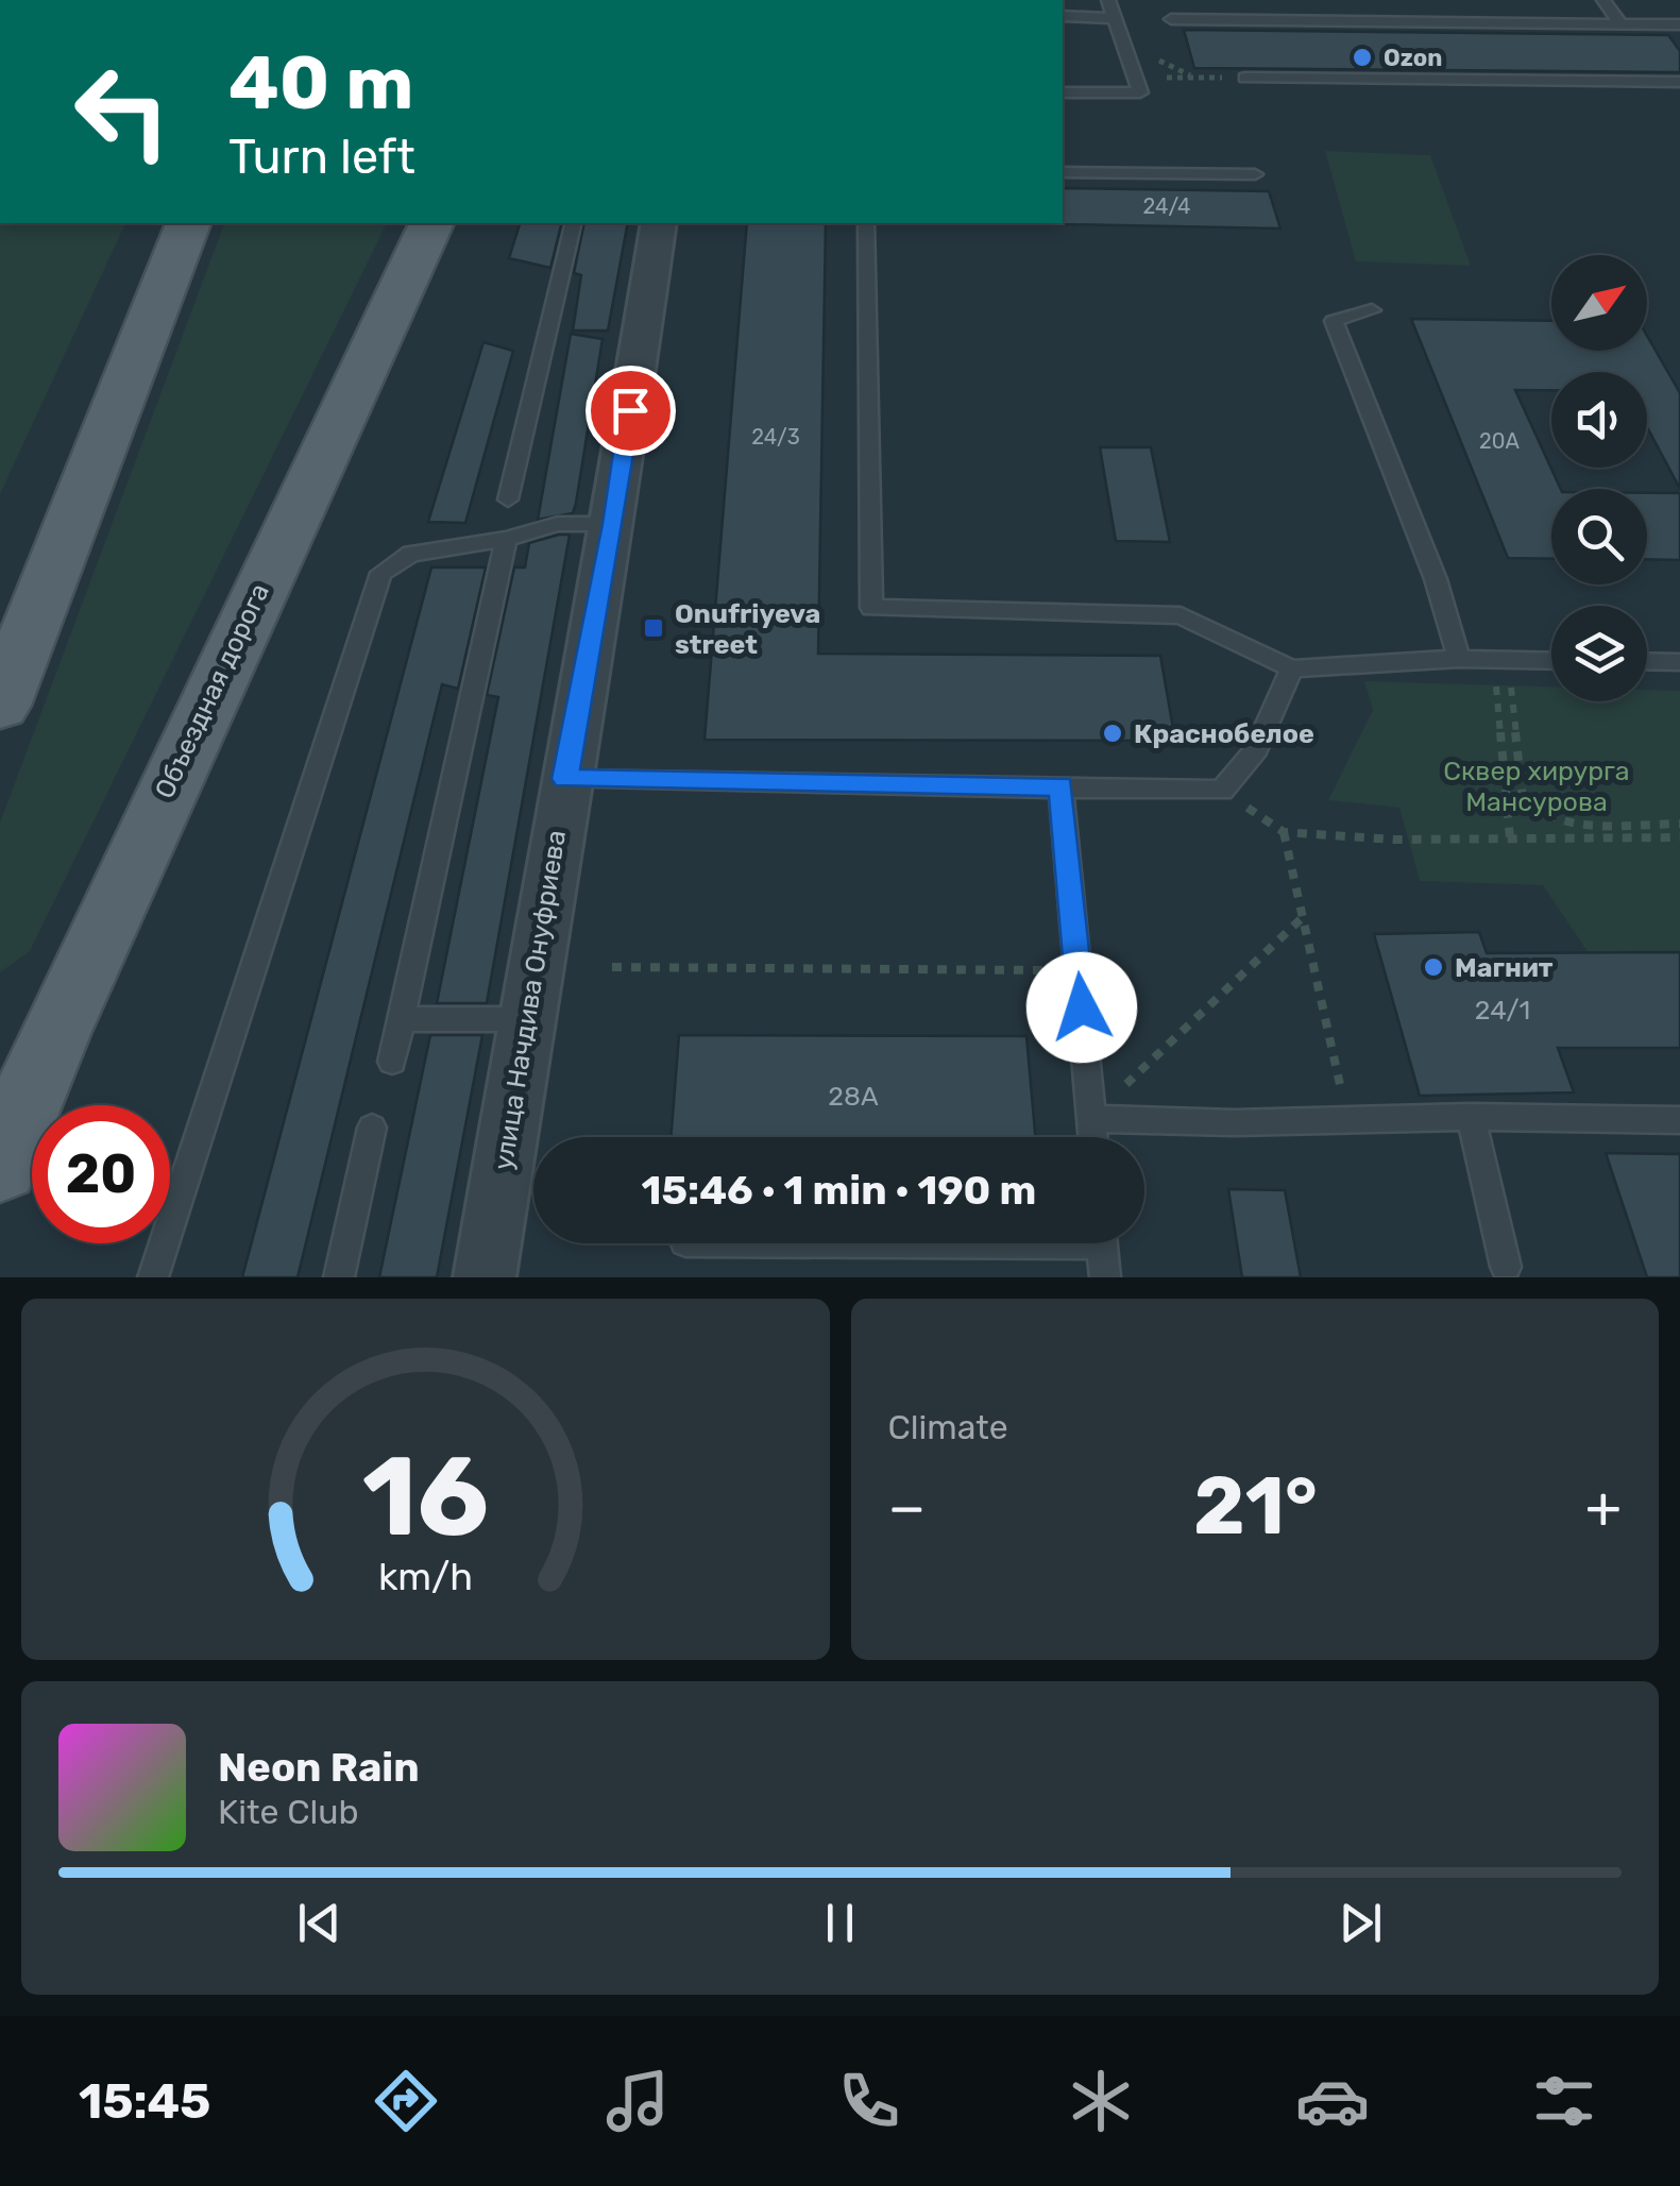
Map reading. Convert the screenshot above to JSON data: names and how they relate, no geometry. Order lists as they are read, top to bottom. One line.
{"streets":{"main road":["Объездная дорога"],"street":["улица Начдива Онуфриева"]},"parks":["Сквер хирурга Мансурова"],"places":{"other":["Ozon","Краснобелое","Магнит"],"transit":["Onufriyeva street"]},"house_numbers":["24/4","24/3","20А","24/1","28А"],"north":"top right","page":{"turn":["40 m","Turn left"],"limit":"20","trip":"15:46 · 1 min · 190 m","tile":"Climate","heat":["−","21°","+"],"song":["Neon Rain","Kite Club"],"tabs":"15:45","gauge":["16","km/h"]}}
